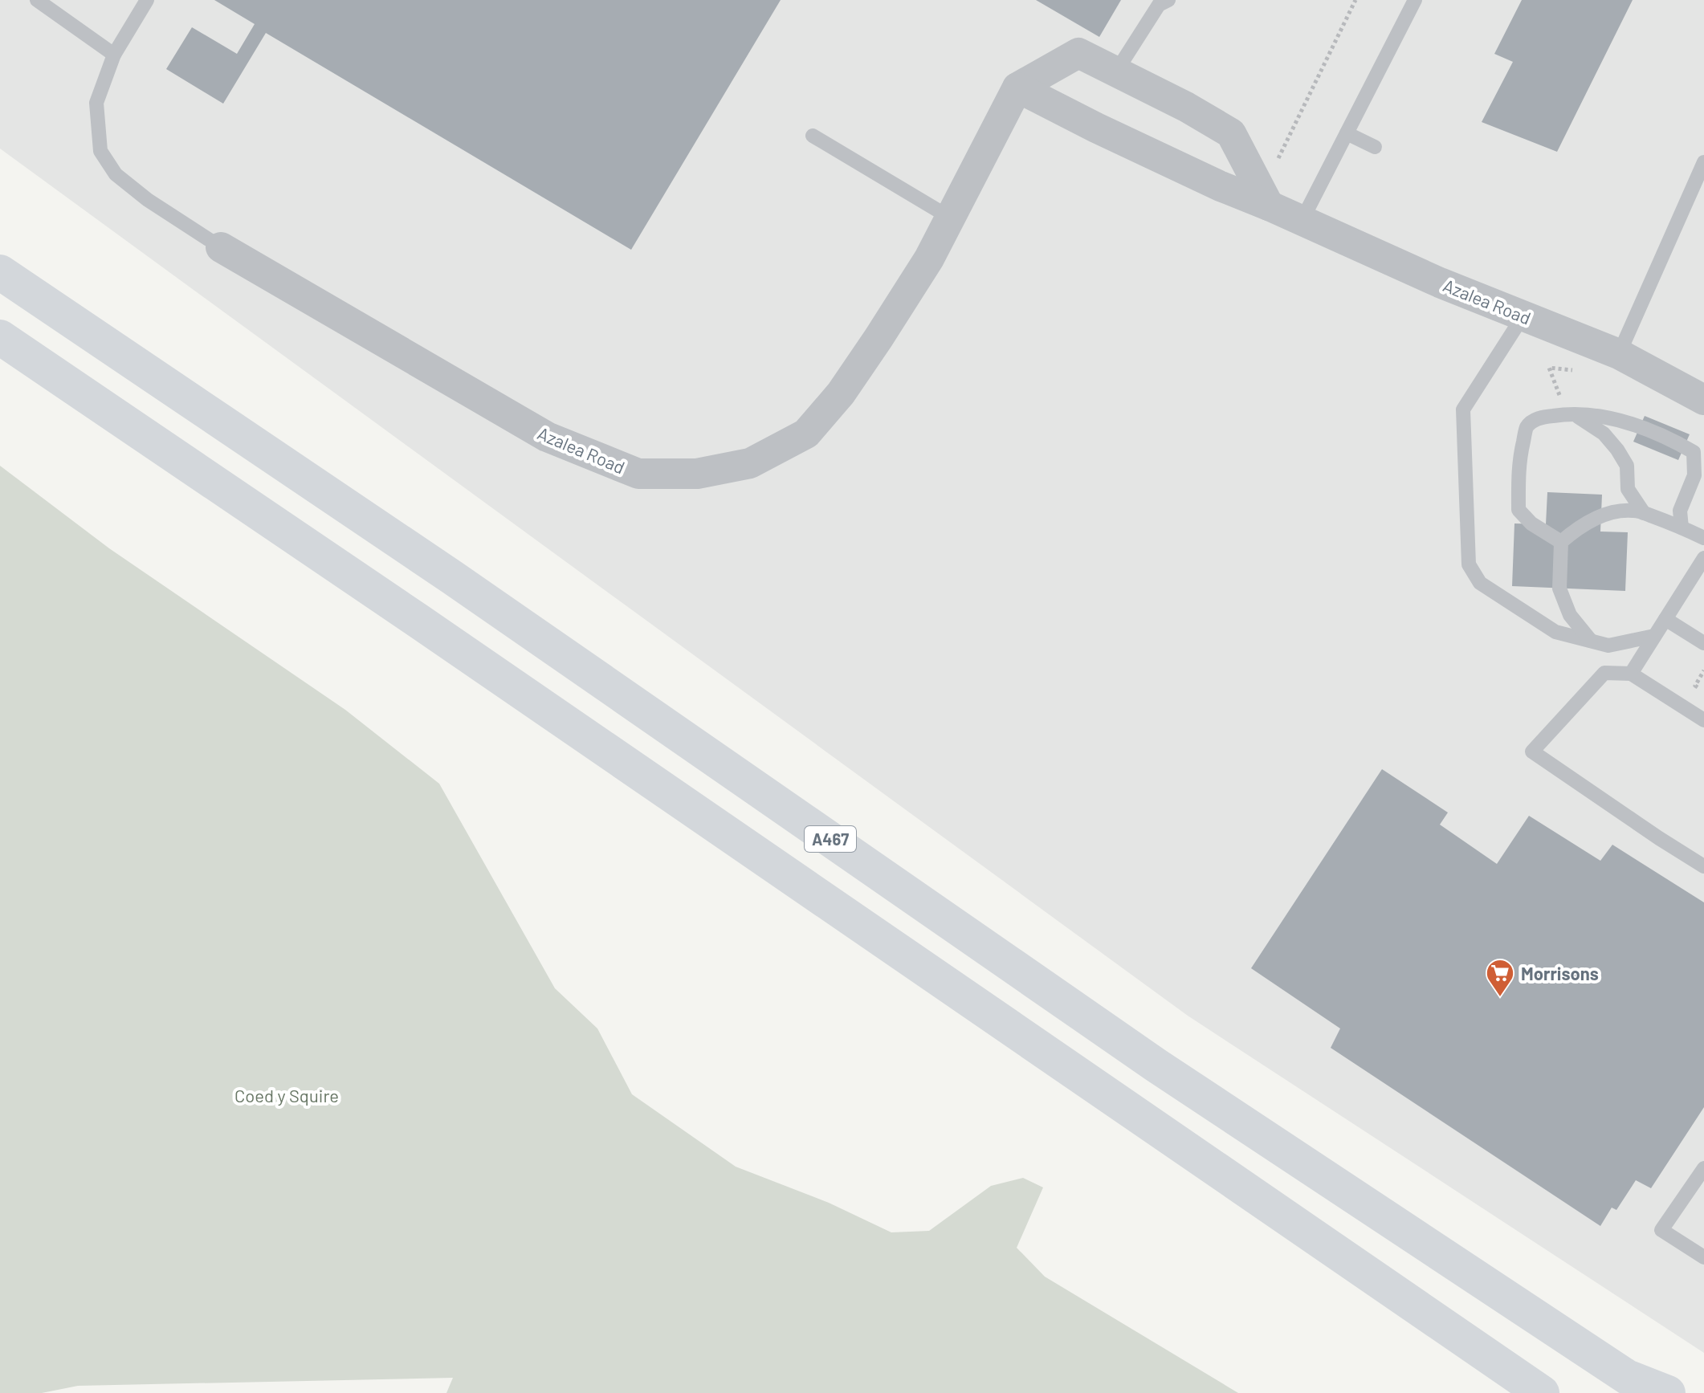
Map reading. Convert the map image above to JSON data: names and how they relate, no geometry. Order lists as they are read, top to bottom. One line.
{"streets":{"main road":["A467"],"street":["Azalea Road"]},"parks":["Coed y Squire"],"places":{"supermarket":["Morrisons"]}}
